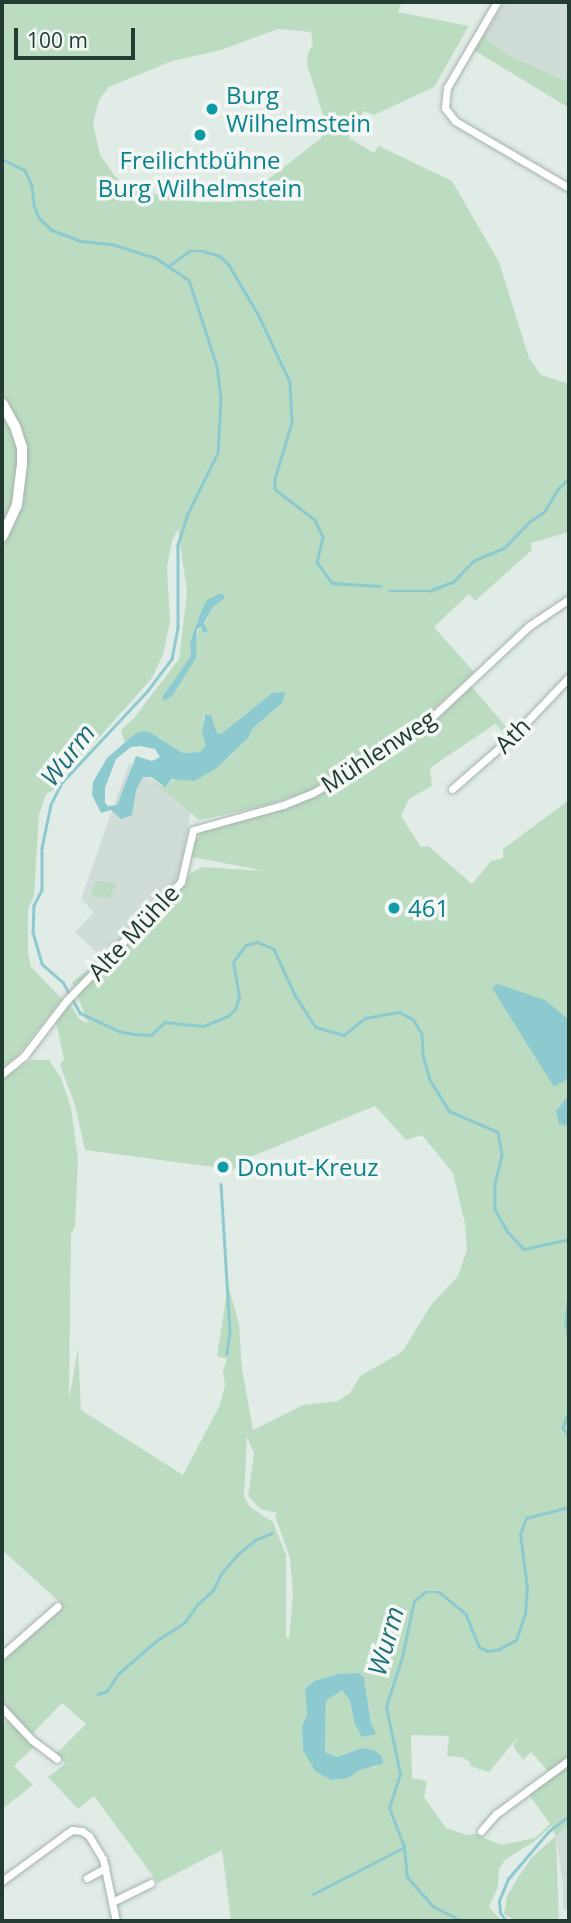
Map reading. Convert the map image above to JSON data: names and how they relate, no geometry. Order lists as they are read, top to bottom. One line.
{"streets":{"street":["Ath","Mühlenweg","Alte Mühle"]},"crossings":[["Mühlenweg","Alte Mühle"]],"water":["Wurm"],"places":["Burg Wilhelmstein","Freilichtbühne Burg Wilhelmstein","461","Donut-Kreuz"],"scale_bar":"100 m"}
